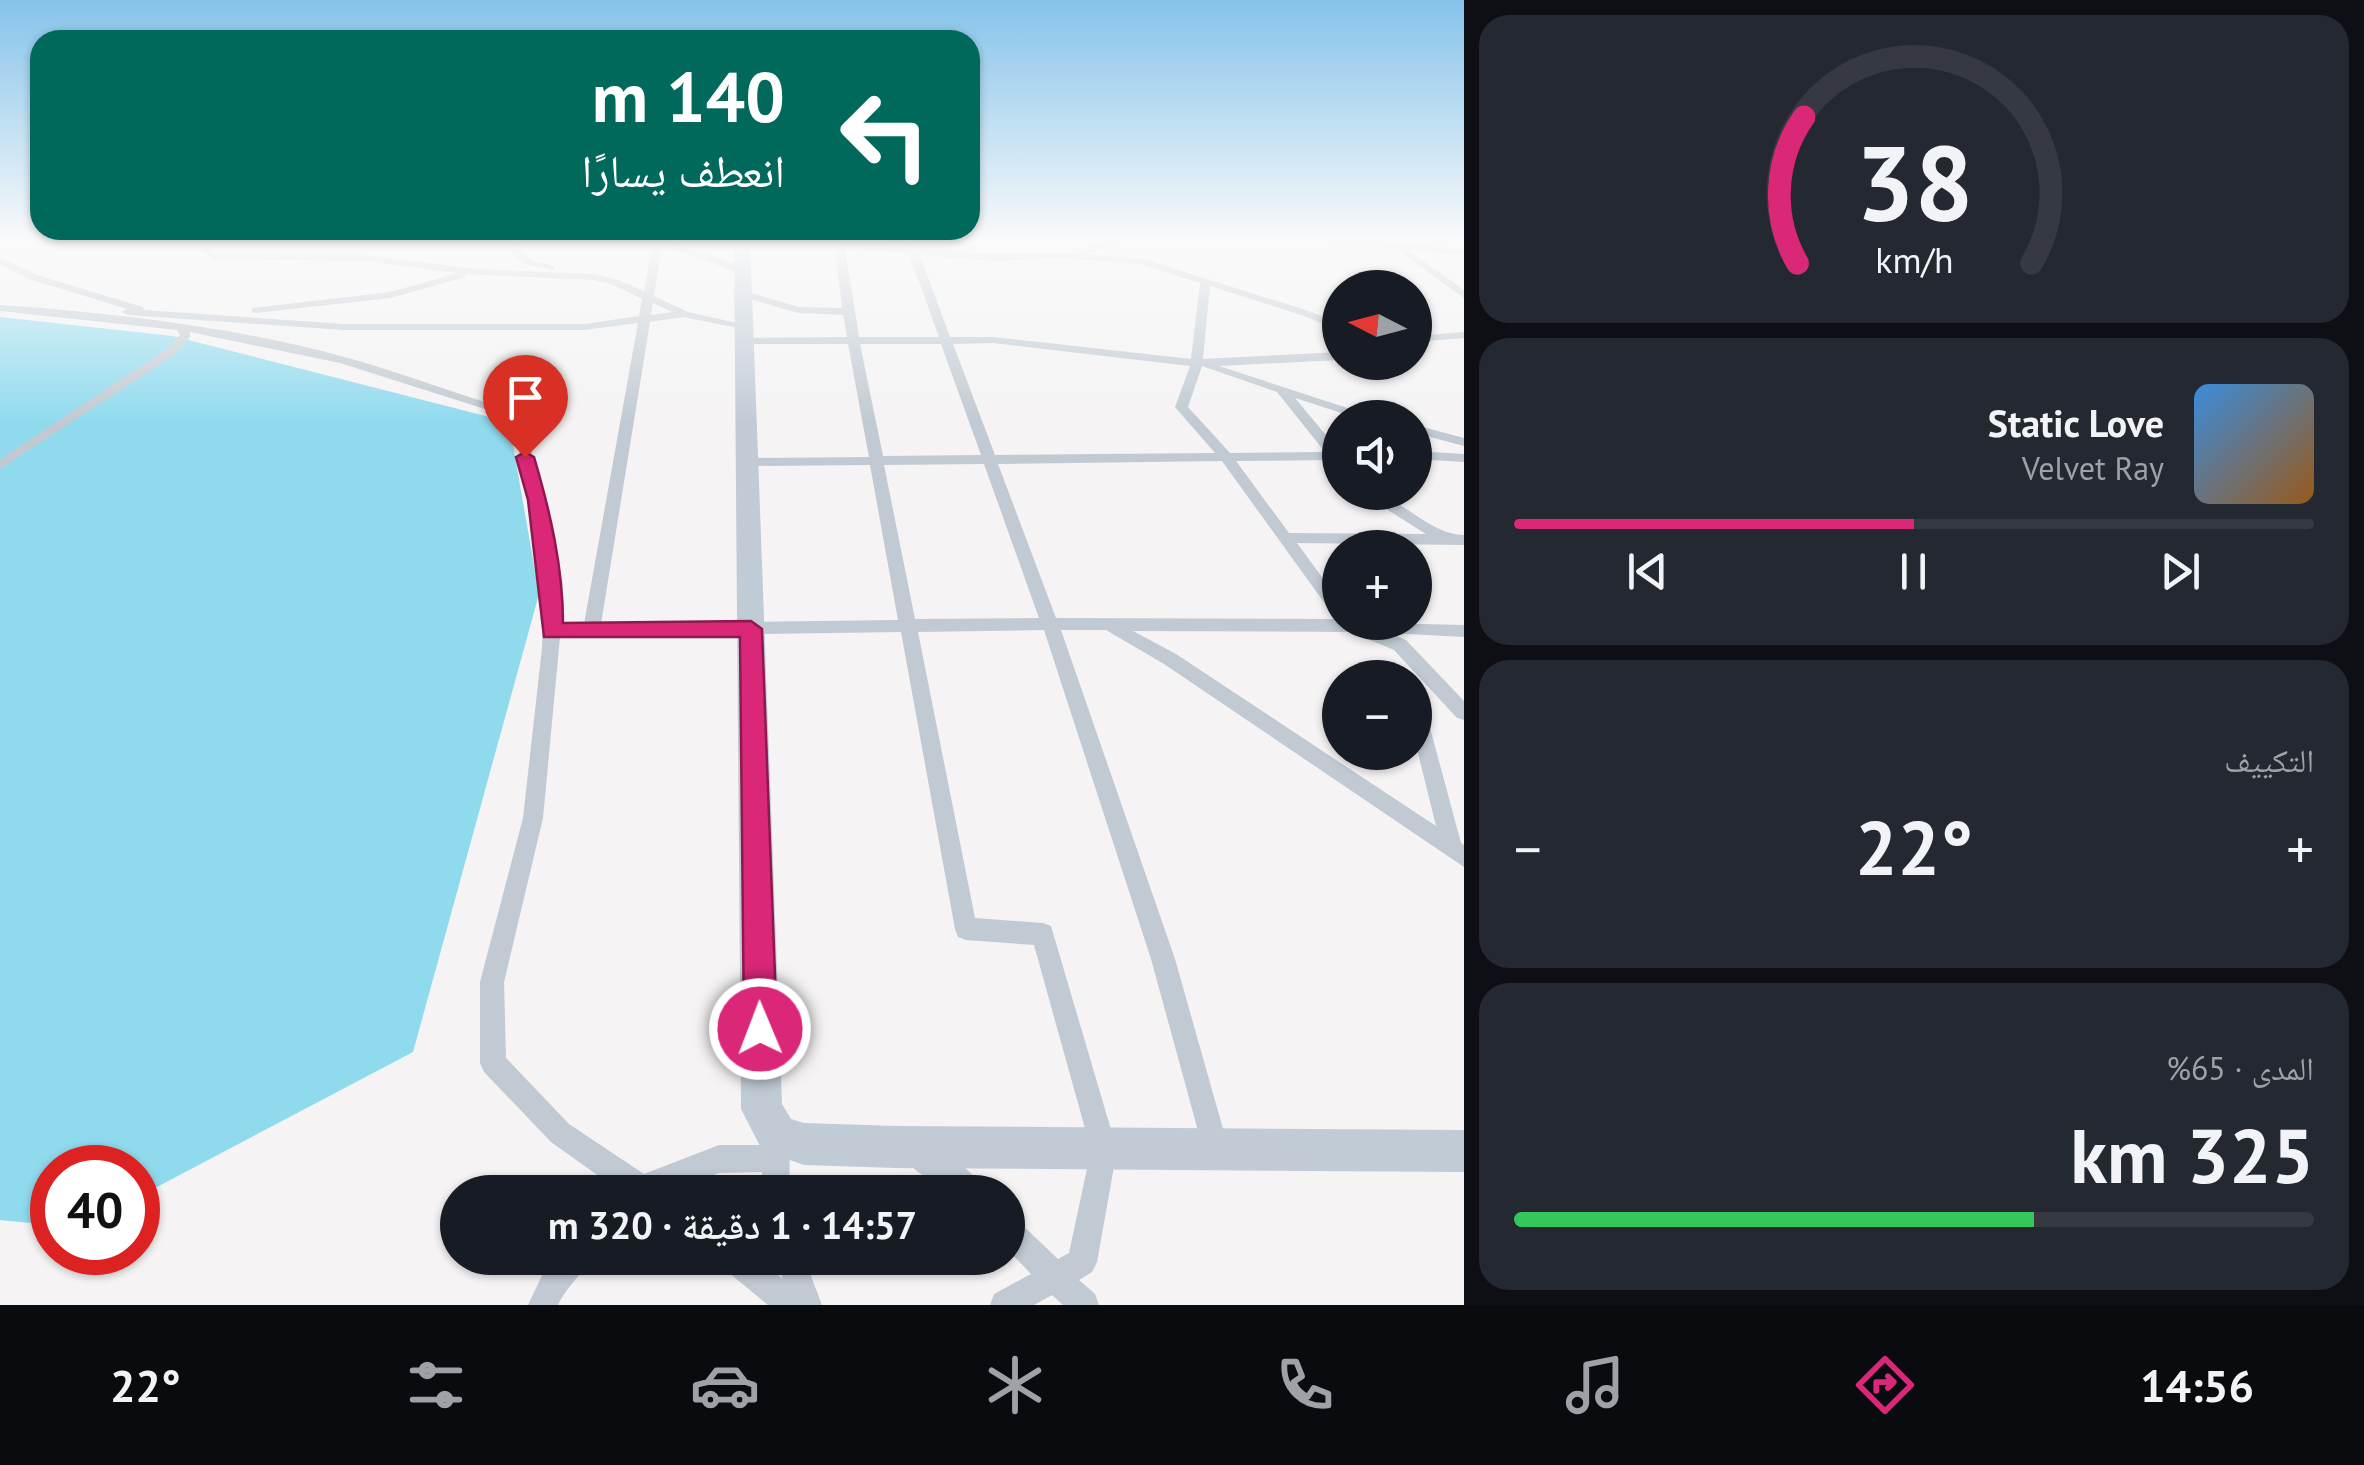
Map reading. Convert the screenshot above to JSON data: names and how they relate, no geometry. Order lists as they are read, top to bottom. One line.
{"north":"left","page":{"turn":["140 m","انعطف يسارًا"],"map_buttons":["+","−"],"song":["Static Love","Velvet Ray"],"tile":["التكييف",["المدى · 65%","325 km"]],"heat":["−","22°","+"],"limit":"40","trip":"14:57 · 1 دقيقة · 320 m","tabs":["14:56","22°"],"gauge":["38","km/h"]}}
